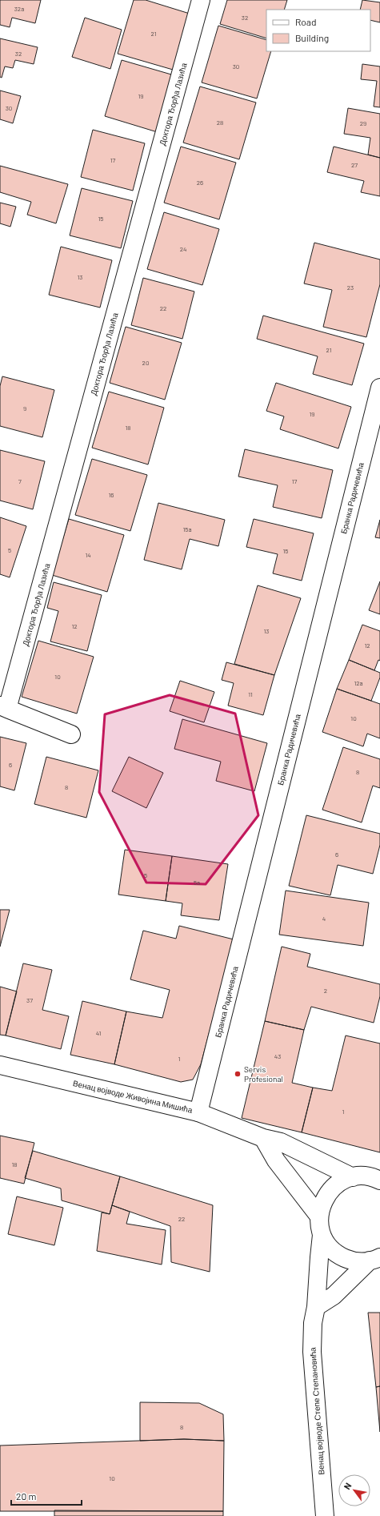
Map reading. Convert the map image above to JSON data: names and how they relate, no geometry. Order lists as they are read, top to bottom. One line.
{"streets":{"street":["Доктора Ђорђа Лазића","Бранка Радичевића","Венац војводе Живојина Мишића","Венац војводе Степе Степановића"]},"crossings":[["Бранка Радичевића","Венац војводе Живојина Мишића"]],"places":["Servis Profesional"],"house_numbers":["32a","32","21","32","30","19","30","28","29","17","27","26","15","24","13","23","22","21","20","9","19","18","7","17","16","15a","5","15","14","12","13","12","10","12a","11","10","6","8","8","6","5","5a","4","2","37","41","43","1","1","18","22","8","10"],"legend":["Road","Building"],"scale_bar":"20 m","north":"top left"}
